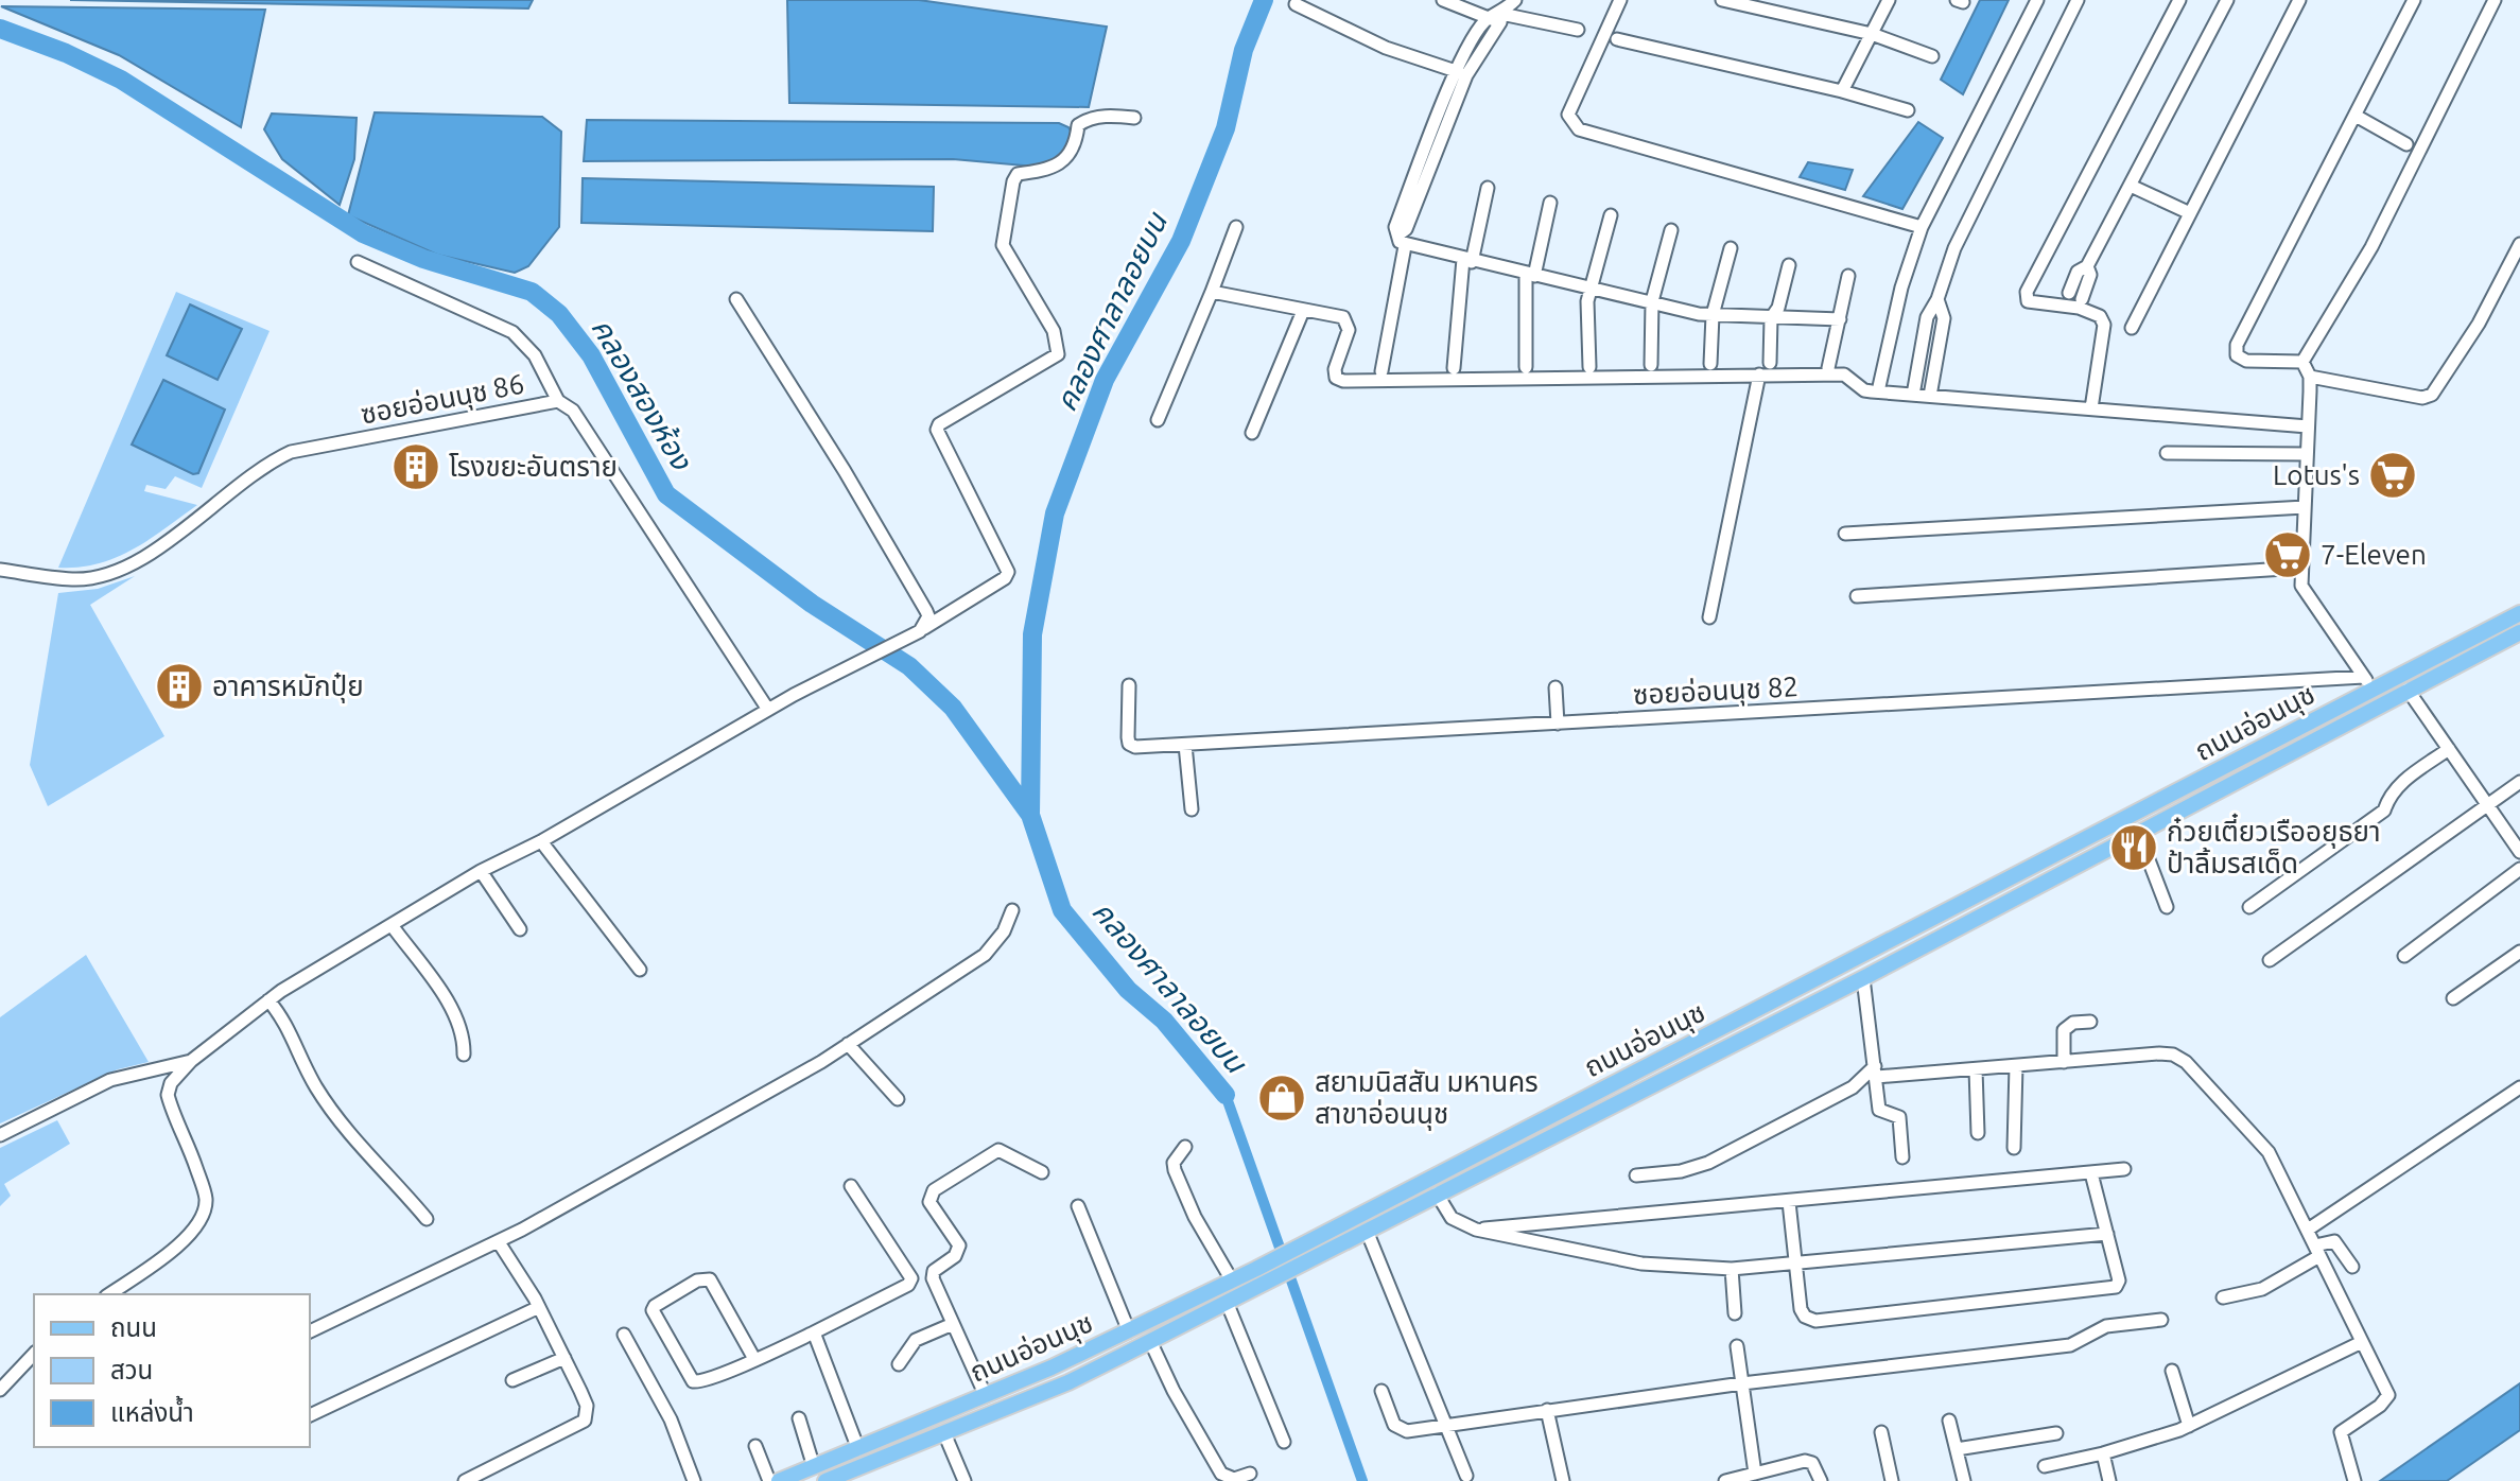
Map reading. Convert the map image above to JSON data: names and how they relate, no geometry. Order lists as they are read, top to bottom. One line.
{"streets":{"main road":["ถนนอ่อนนุช"],"street":["ซอยอ่อนนุช 86","ซอยอ่อนนุช 82"]},"crossings":[["ซอยอ่อนนุช 82","ถนนอ่อนนุช"]],"water":["คลองศาลาลอยบน","คลองสองห้อง"],"places":{"building":["โรงขยะอันตราย","อาคารหมักปุ๋ย"],"supermarket":["Lotus's","7-Eleven"],"restaurant":["ก๋วยเตี๋ยวเรืออยุธยา ป้าลิ้มรสเด็ด"],"shop":["สยามนิสสัน มหานคร สาขาอ่อนนุช"]},"legend":["ถนน","สวน","แหล่งน้ำ"]}
